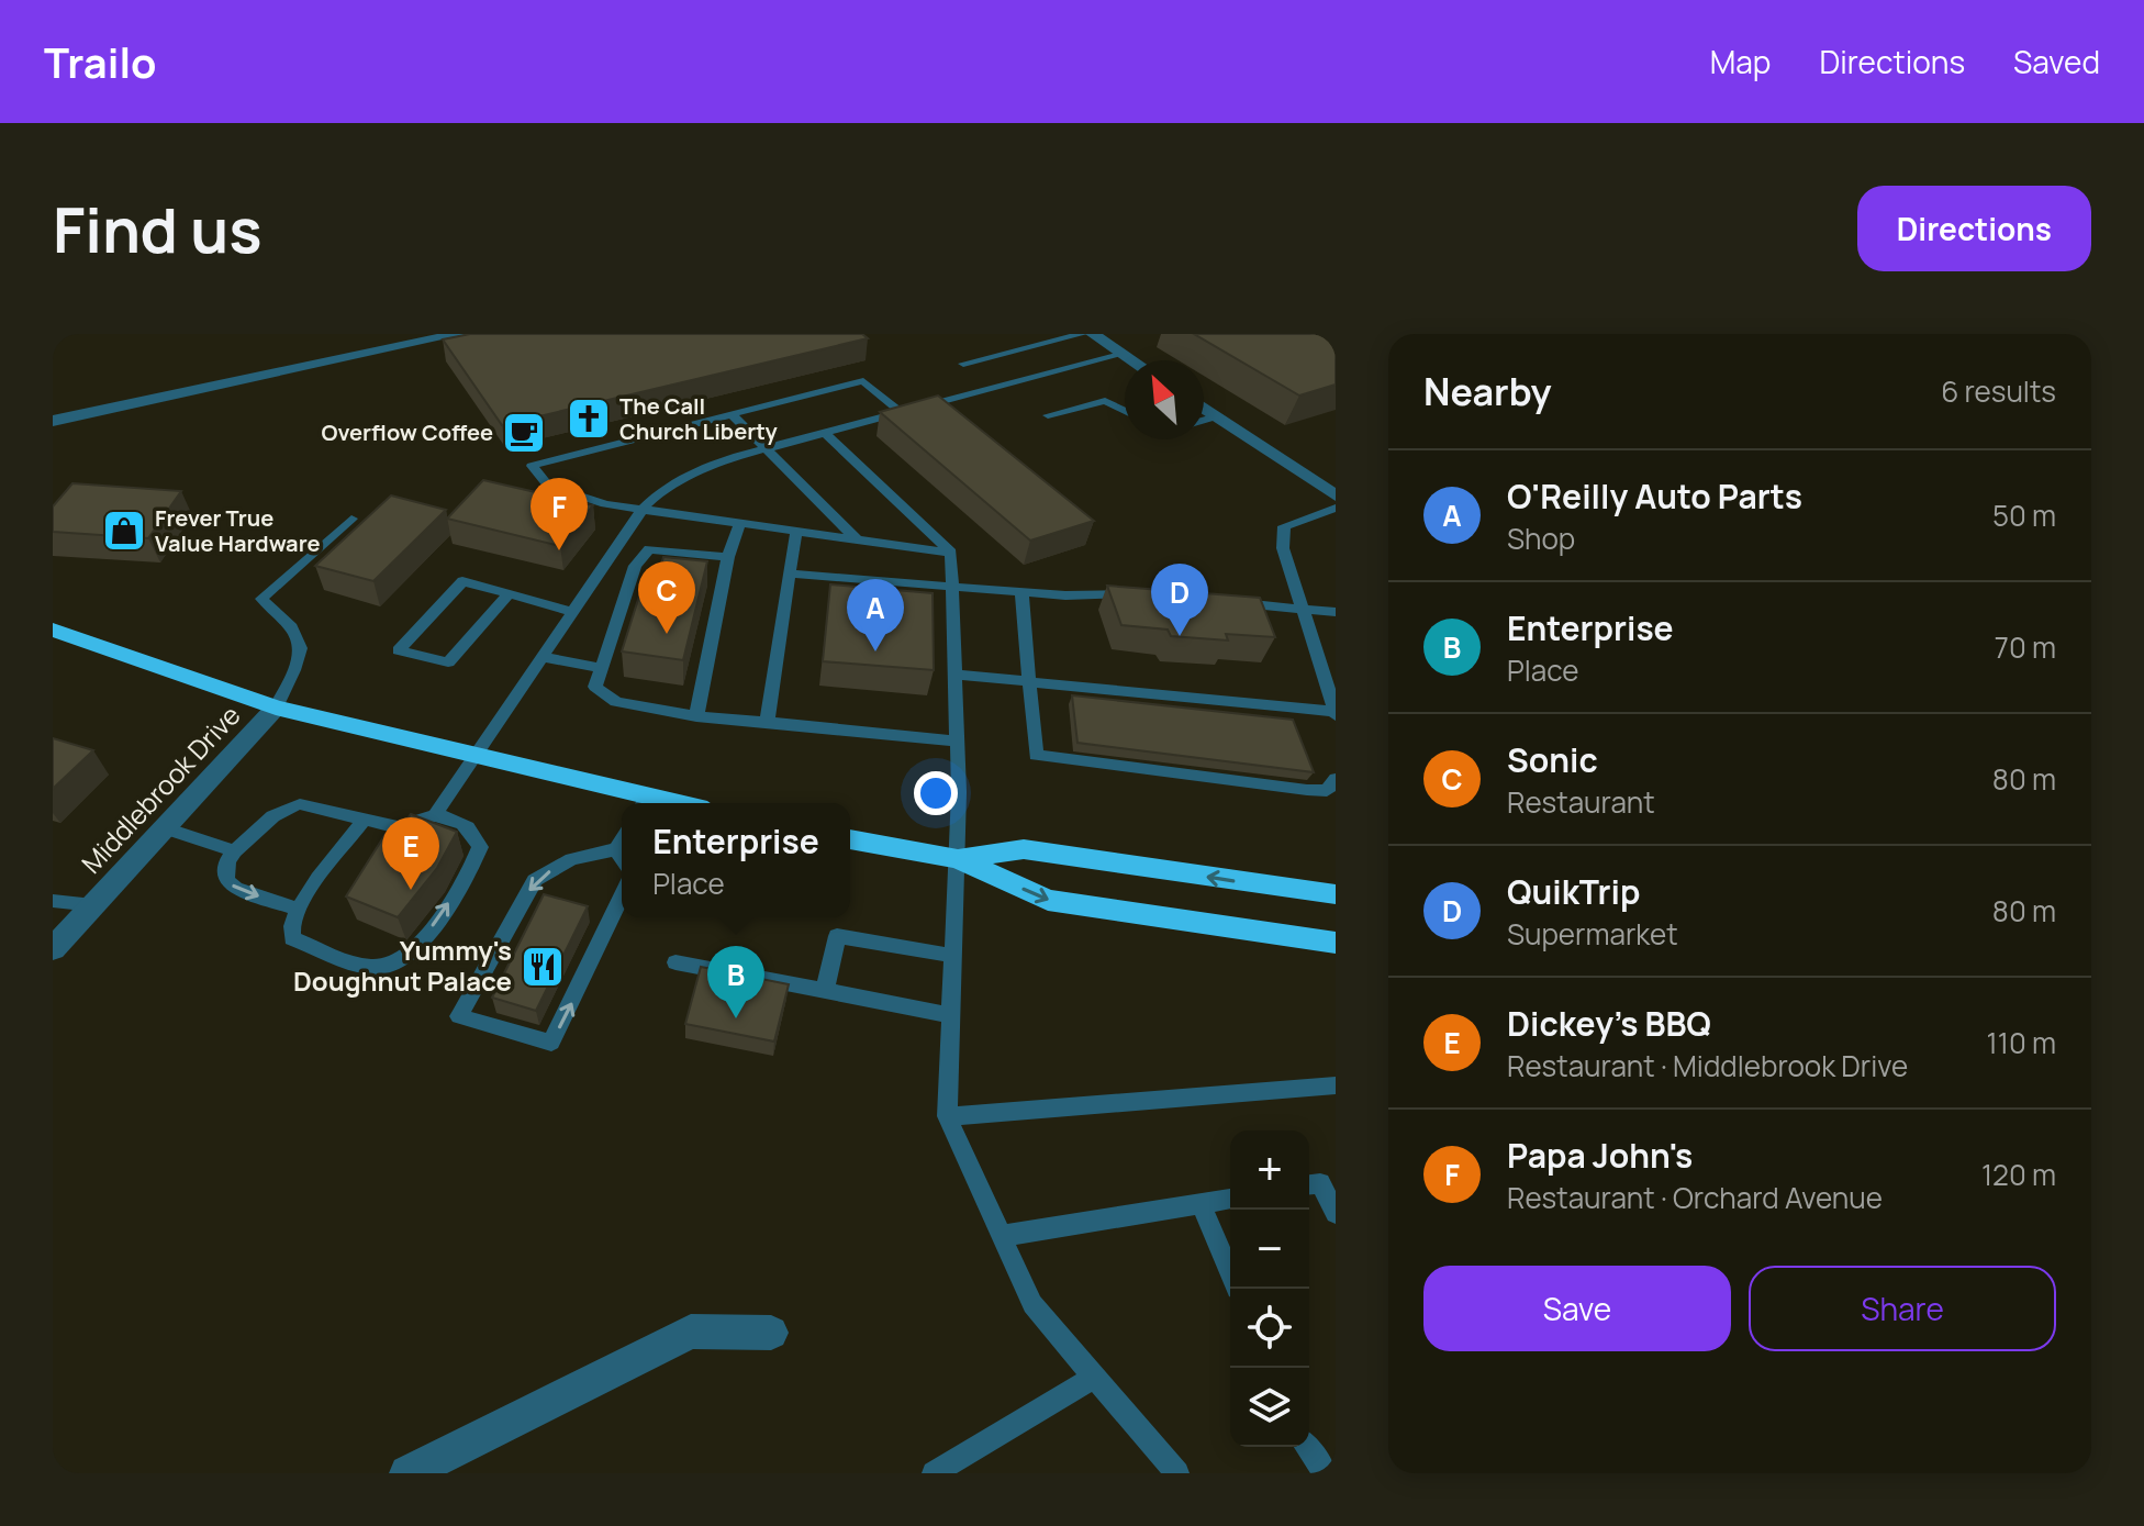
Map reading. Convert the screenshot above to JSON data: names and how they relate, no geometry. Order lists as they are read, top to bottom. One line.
{"streets":{"street":["Middlebrook Drive"]},"places":{"church":["The Call Church Liberty"],"cafe":["Overflow Coffee"],"shop":["Frever True Value Hardware"],"restaurant":["Yummy's Doughnut Palace"]},"north":"top left","page":{"header":"Trailo","nav":["Map","Directions","Saved"],"buttons":["Directions",["Save","Share"]],"title":"Find us","heading":["Nearby","6 results"],"list":[{"mark":"A","name":"O'Reilly Auto Parts","note":"Shop","value":"50 m"},{"mark":"B","name":"Enterprise","note":"Place","value":"70 m"},{"mark":"C","name":"Sonic","note":"Restaurant","value":"80 m"},{"mark":"D","name":"QuikTrip","note":"Supermarket","value":"80 m"},{"mark":"E","name":"Dickey's BBQ","note":"Restaurant · Middlebrook Drive","value":"110 m"},{"mark":"F","name":"Papa John's","note":"Restaurant · Orchard Avenue","value":"120 m"}],"pins":["F","C","D","A","E","B"],"popup":["Enterprise","Place"],"map_buttons":["+","−"]}}
